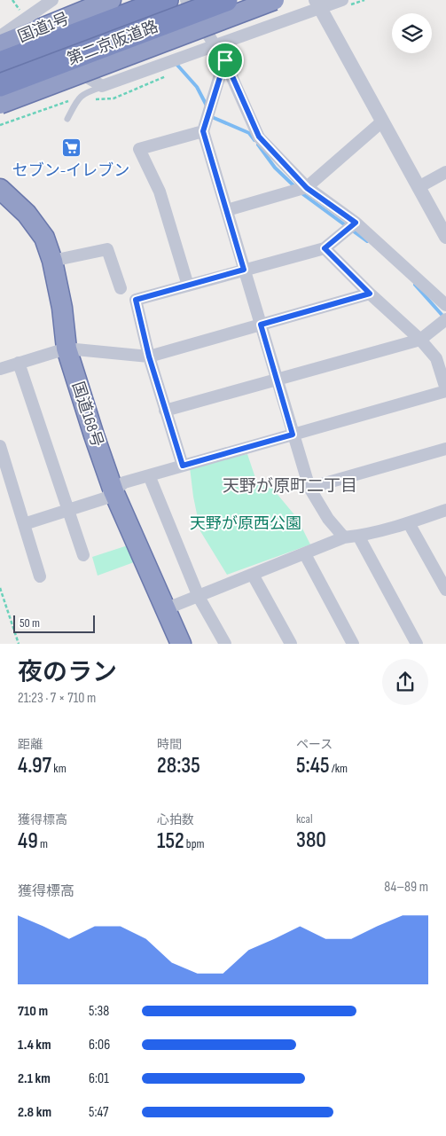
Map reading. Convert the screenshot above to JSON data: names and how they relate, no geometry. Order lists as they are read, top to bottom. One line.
{"streets":{"highway":["国道1号","第二京阪道路","国道168号"]},"districts":["天野が原町二丁目"],"parks":["天野が原西公園"],"places":{"supermarket":["セブン-イレブン"]},"scale_bar":"50 m","page":{"scale":"50 m","heading":["夜のラン","21:23 · 7 × 710 m"],"stats":[["距離","4.97 km"],["時間","28:35"],["ペース","5:45 /km"],["獲得標高","49 m"],["心拍数","152 bpm"],["kcal","380"]],"chart":["獲得標高","84–89 m"],"list":[{"name":"710 m","note":"5:38"},{"name":"1.4 km","note":"6:06"},{"name":"2.1 km","note":"6:01"},{"name":"2.8 km","note":"5:47"}]}}
